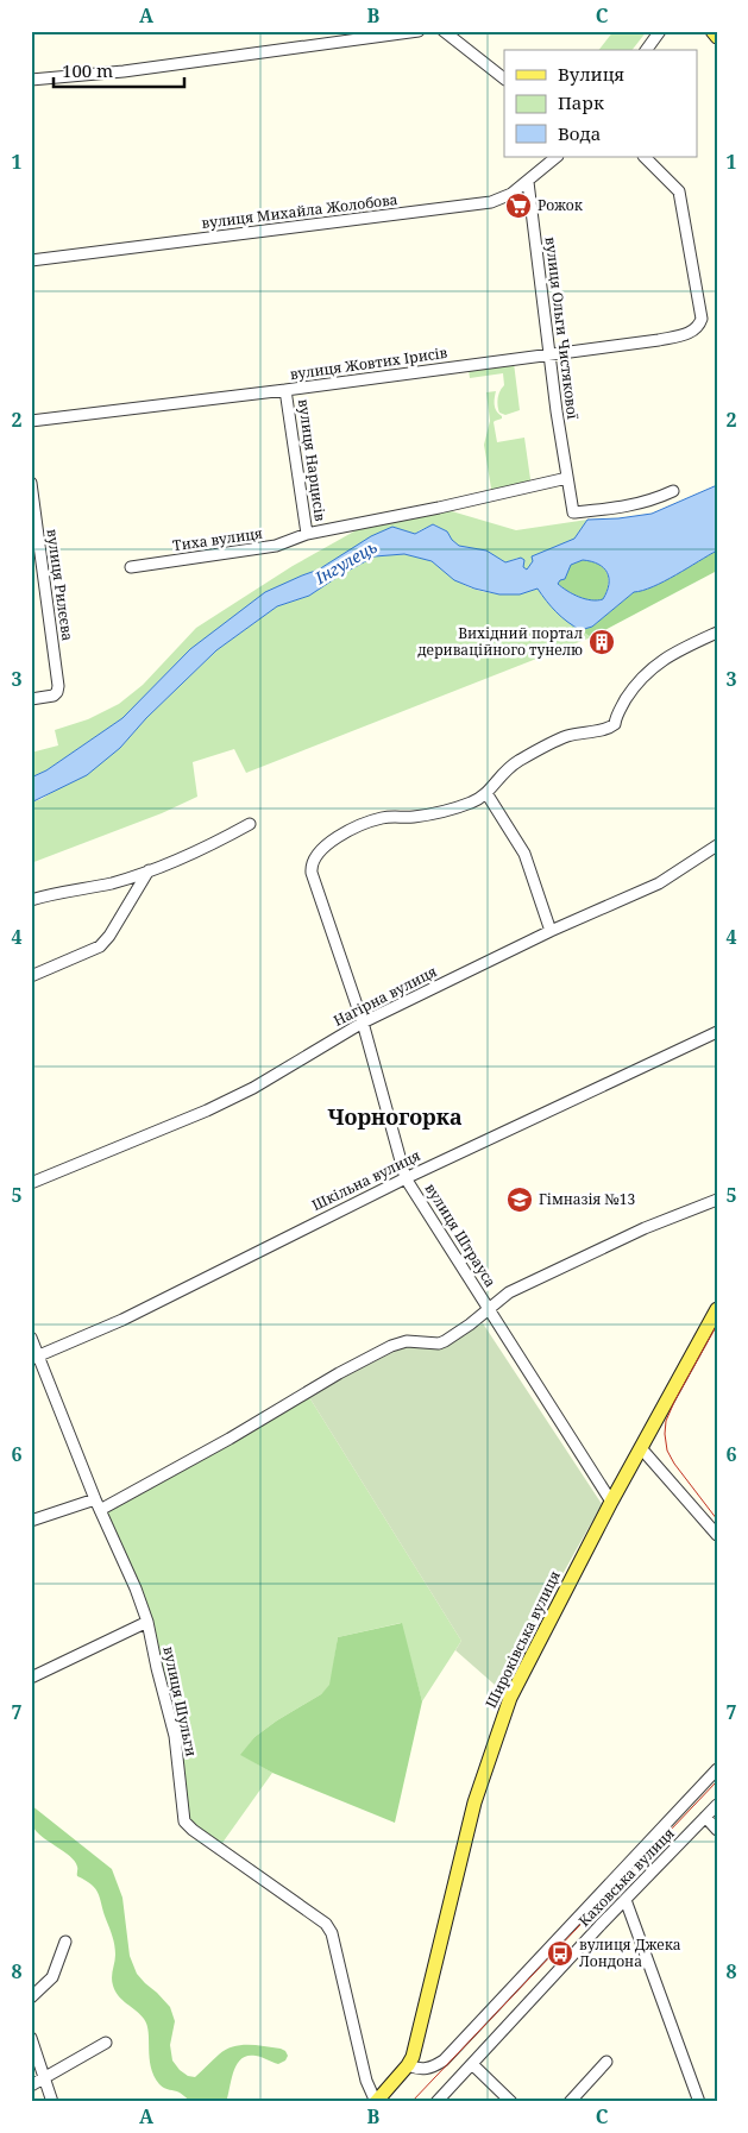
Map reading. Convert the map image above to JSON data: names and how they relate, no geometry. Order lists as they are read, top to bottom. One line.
{"streets":{"main road":["Широківська вулиця"],"street":["вулиця Михайла Жолобова","вулиця Ольги Чистякової","вулиця Жовтих Ірисів","вулиця Нарцисів","Тиха вулиця","вулиця Рилєєва","Нагірна вулиця","Шкільна вулиця","вулиця Штрауса","вулиця Шульги","Каховська вулиця"]},"crossings":[["вулиця Михайла Жолобова","вулиця Ольги Чистякової"],["вулиця Ольги Чистякової","вулиця Жовтих Ірисів"],["вулиця Жовтих Ірисів","вулиця Нарцисів"],["вулиця Нарцисів","Тиха вулиця"],["Нагірна вулиця","вулиця Штрауса"],["Шкільна вулиця","вулиця Штрауса"],["Шкільна вулиця","вулиця Шульги"],["вулиця Штрауса","Широківська вулиця"],["вулиця Штрауса","вулиця Шульги"],["Широківська вулиця","вулиця Шульги"]],"districts":["Чорногорка"],"water":["Інгулець"],"places":{"supermarket":["Рожок"],"building":["Вихідний портал дериваційного тунелю"],"school or university":["Гімназія №13"],"bus stop":["вулиця Джека Лондона"]},"legend":["Вулиця","Парк","Вода"],"scale_bar":"100 m","grid":{"columns":["A","B","C"],"rows":["1","2","3","4","5","6","7","8"]}}
